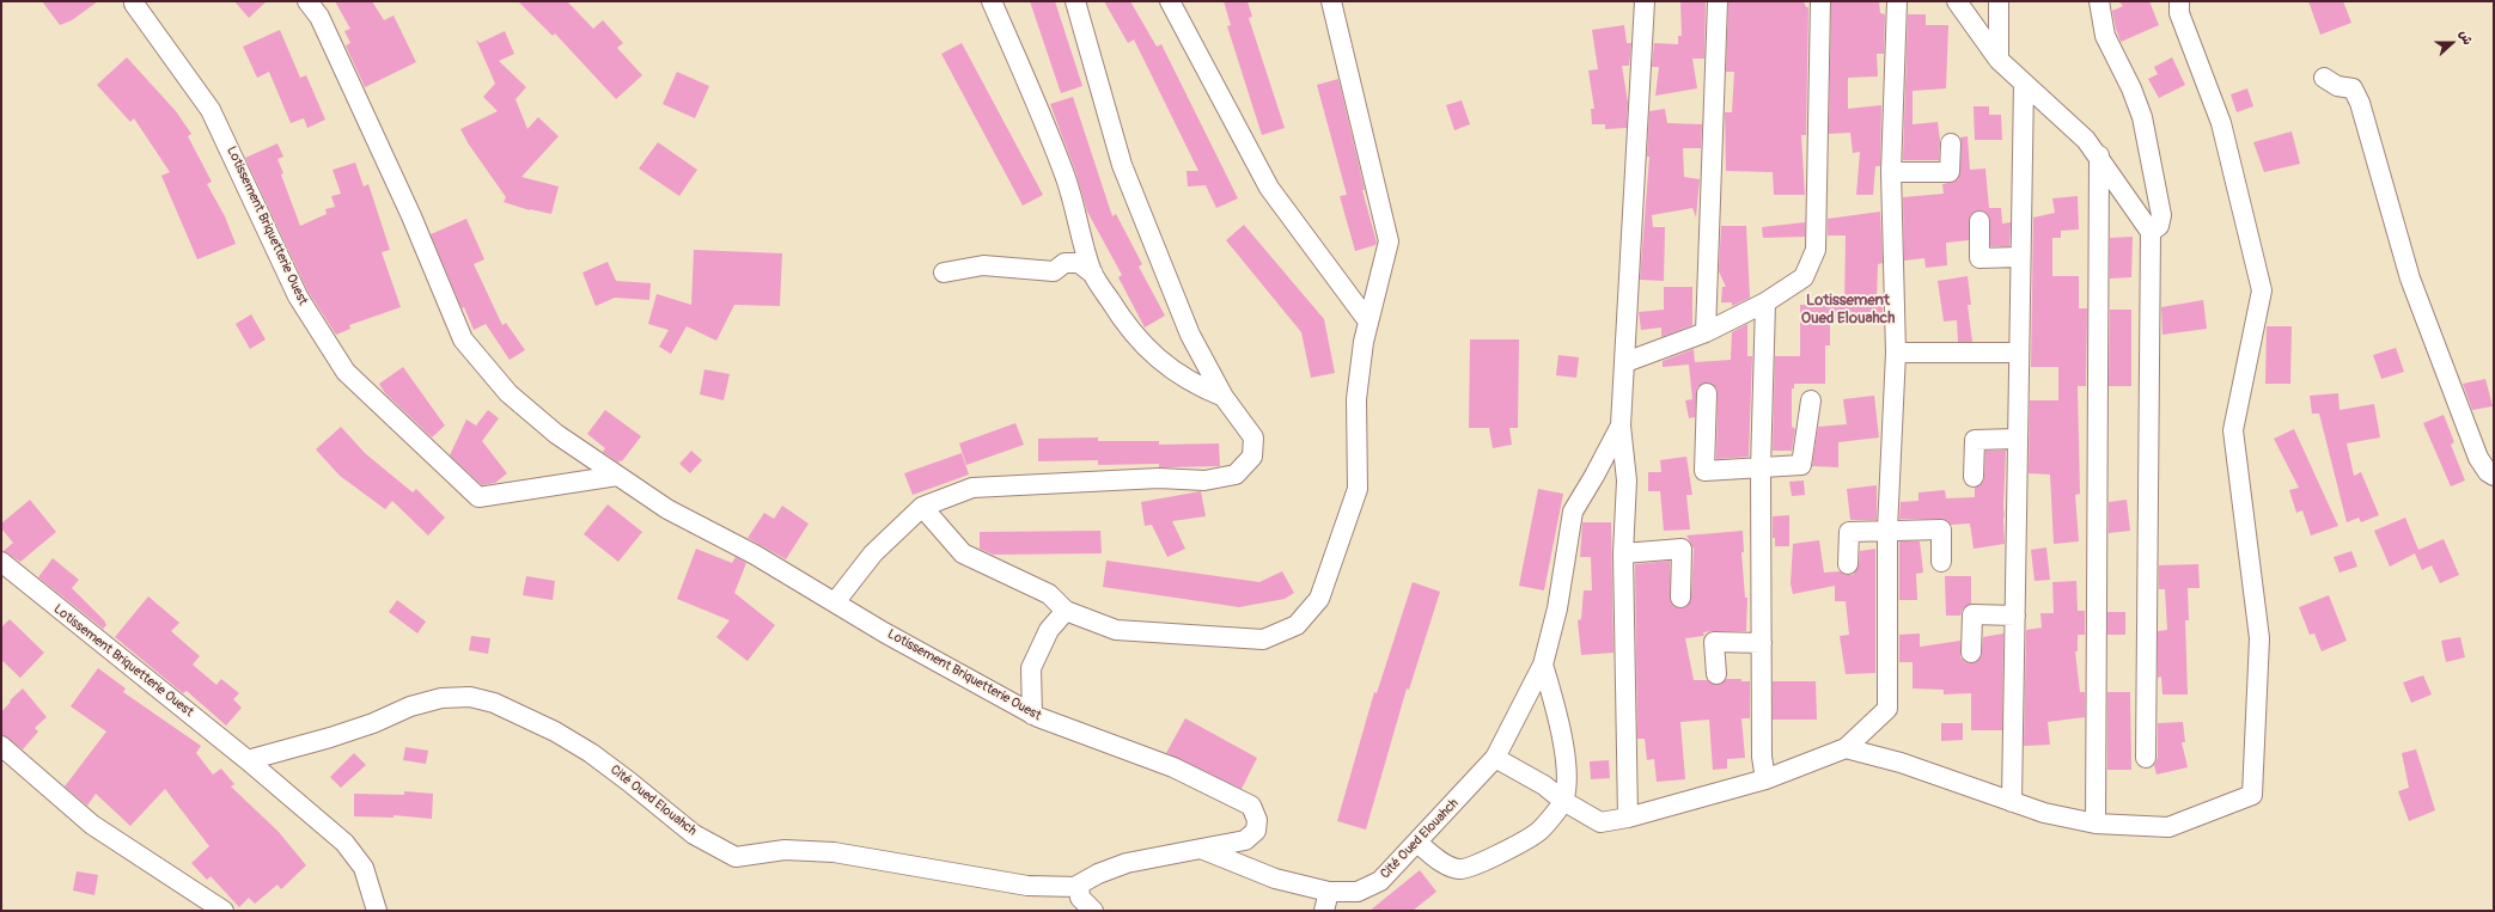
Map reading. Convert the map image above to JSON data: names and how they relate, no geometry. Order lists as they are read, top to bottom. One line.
{"streets":{"street":["Lotissement Briquetterie Ouest","Cité Oued Elouahch"]},"crossings":[["Lotissement Briquetterie Ouest","Cité Oued Elouahch"]],"districts":["Lotissement Oued Elouahch"],"north":"right"}
